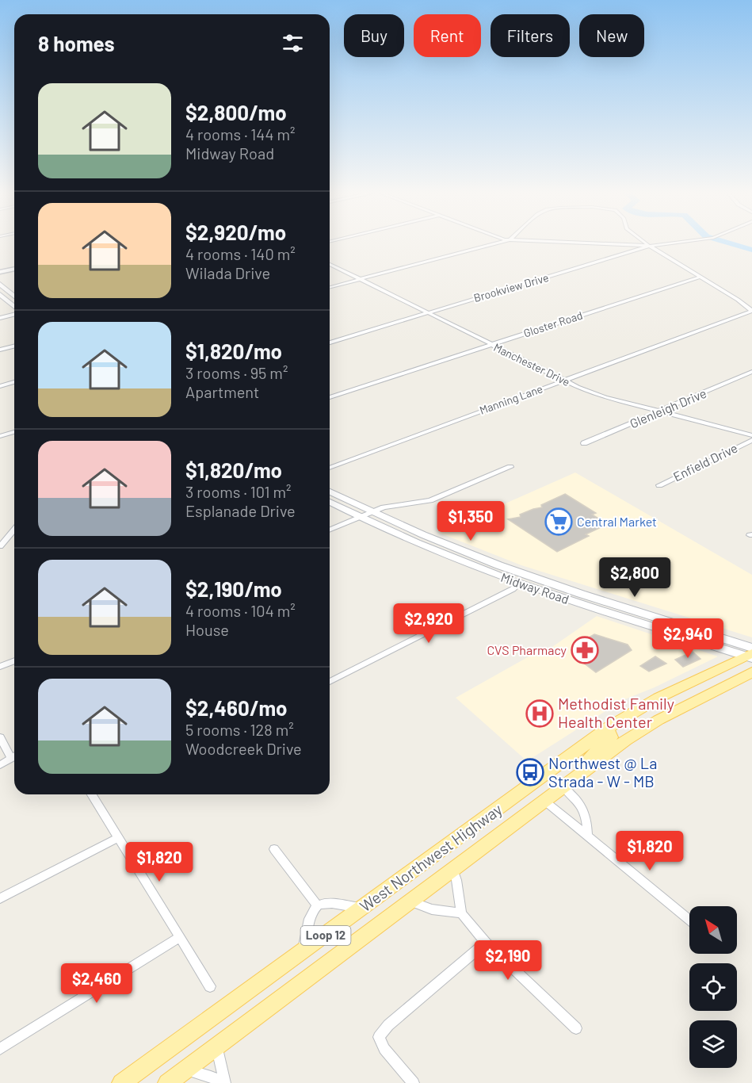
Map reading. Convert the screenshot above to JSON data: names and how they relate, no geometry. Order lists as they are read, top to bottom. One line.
{"streets":{"main road":["Midway Road","West Northwest Highway","Loop 12"],"street":["Brookview Drive","Gloster Road","Manchester Drive","Manning Lane","Glenleigh Drive","Enfield Drive"]},"crossings":[["Brookview Drive","Manchester Drive"],["Gloster Road","Manchester Drive"],["Manchester Drive","Manning Lane"],["Manchester Drive","Glenleigh Drive"],["Midway Road","West Northwest Highway"]],"places":{"supermarket":["Central Market"],"pharmacy":["CVS Pharmacy"],"hospital":["Methodist Family Health Center"],"bus stop":["Northwest @ La Strada - W - MB"]},"north":"top left","page":{"chip":["Buy","Rent","Filters","New"],"heading":"8 homes","list":[{"name":"$2,800/mo","note":"4 rooms · 144 m² · Midway Road"},{"name":"$2,920/mo","note":"4 rooms · 140 m² · Wilada Drive"},{"name":"$1,820/mo","note":"3 rooms · 95 m² · Apartment"},{"name":"$1,820/mo","note":"3 rooms · 101 m² · Esplanade Drive"},{"name":"$2,190/mo","note":"4 rooms · 104 m² · House"},{"name":"$2,460/mo","note":"5 rooms · 128 m² · Woodcreek Drive"}],"price":["$1,350","$2,800","$2,920","$2,940","$1,820","$1,820","$2,190","$2,460"]}}
